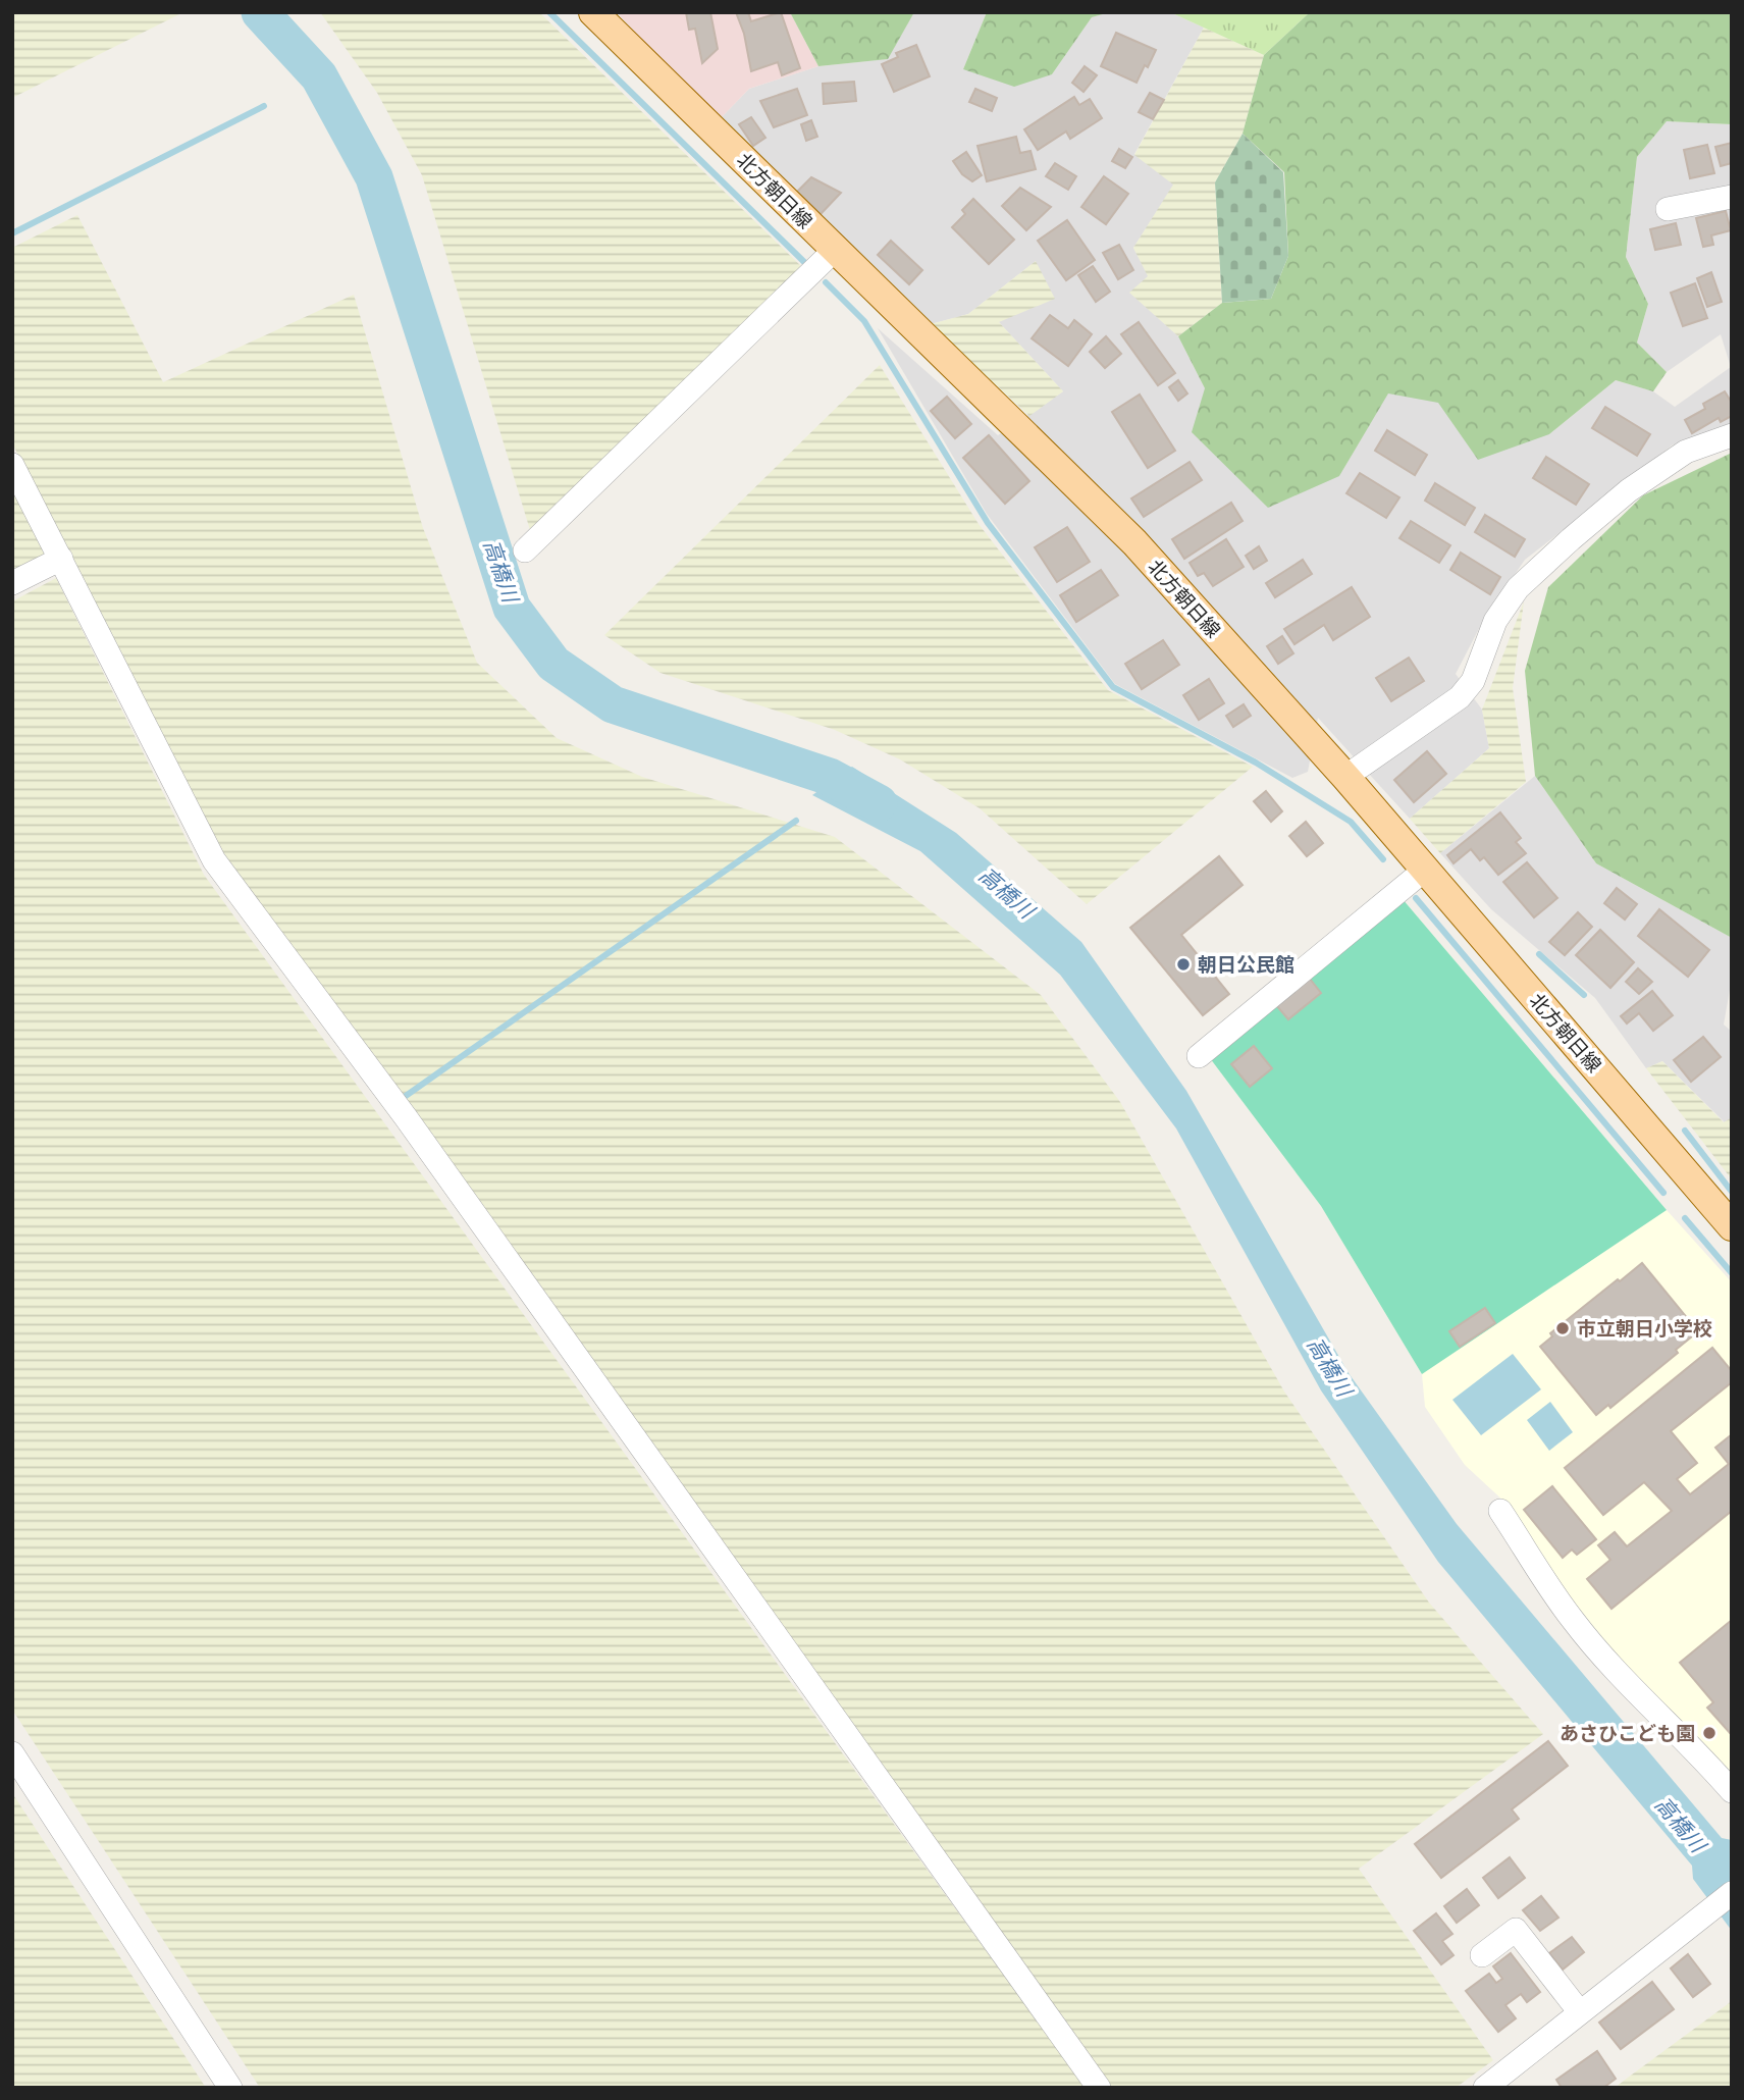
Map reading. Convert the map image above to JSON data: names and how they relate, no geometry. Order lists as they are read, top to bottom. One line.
{"streets":{"main road":["北方朝日線"]},"water":["高橋川"],"places":["朝日公民館","市立朝日小学校","あさひこども園"]}
